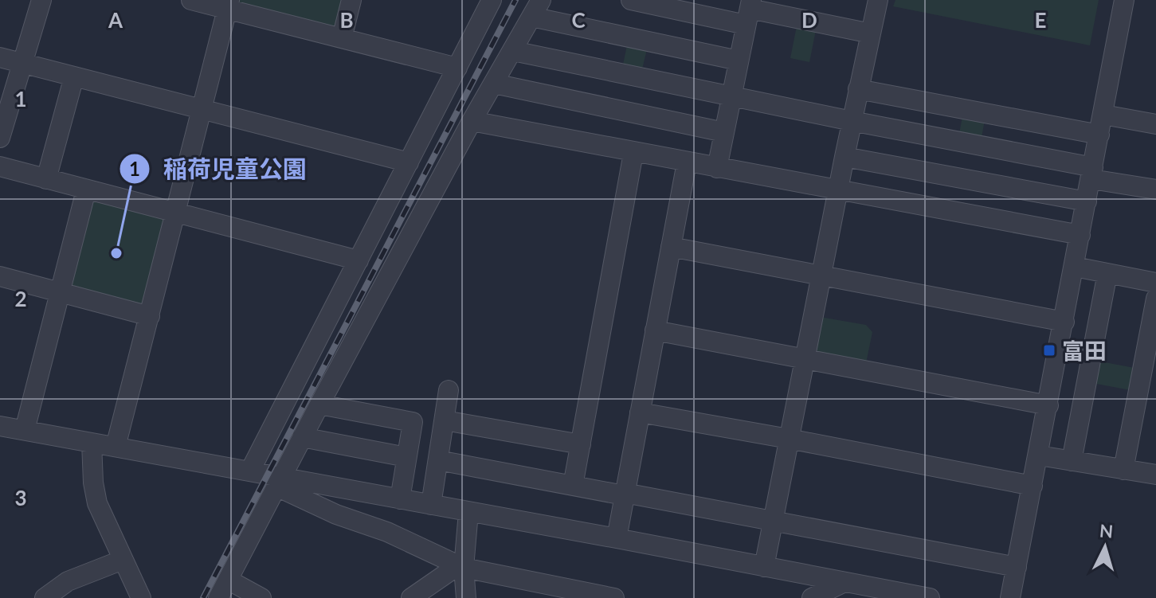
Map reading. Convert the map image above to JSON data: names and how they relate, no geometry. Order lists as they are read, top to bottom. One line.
{"places":{"other":["稲荷児童公園"],"transit":["富田"]},"north":"top","grid":{"columns":["A","B","C","D","E"],"rows":["1","2","3"]}}
